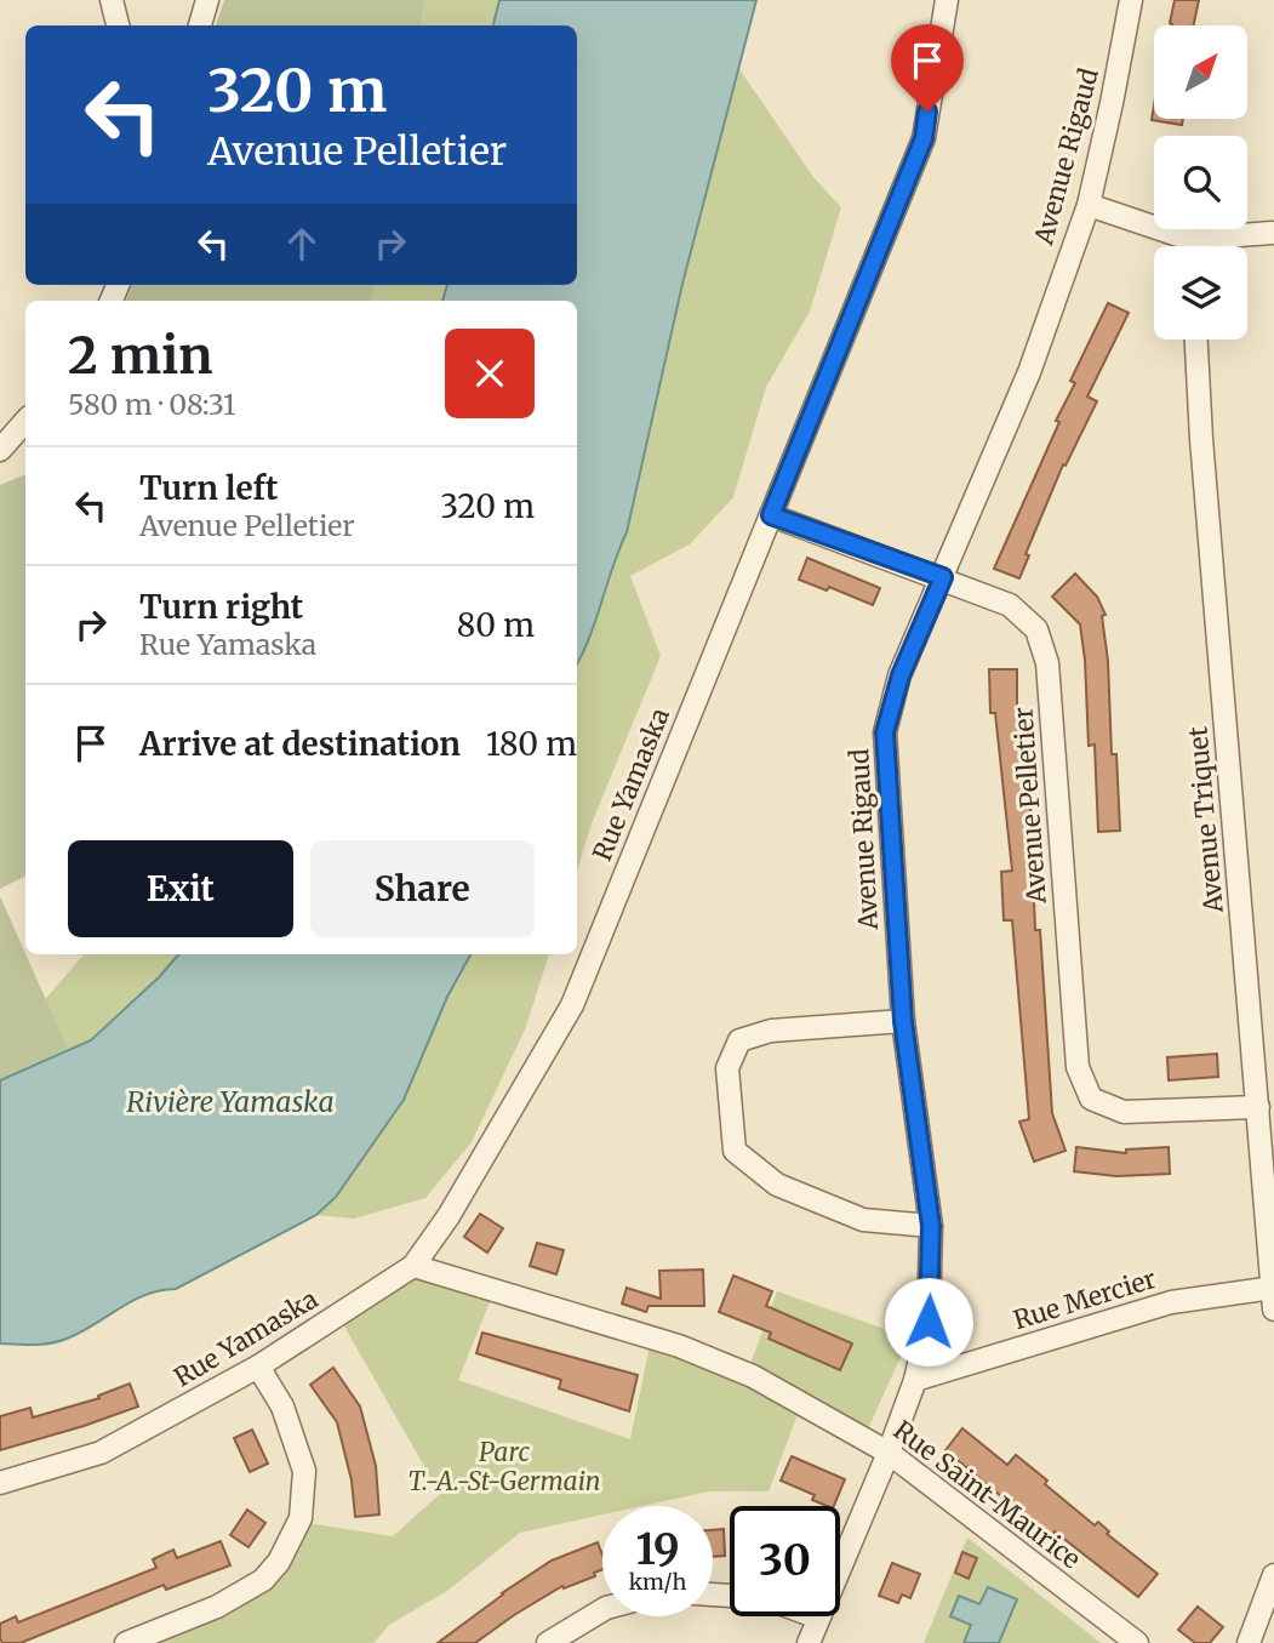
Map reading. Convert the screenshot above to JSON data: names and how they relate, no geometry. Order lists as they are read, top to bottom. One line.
{"streets":{"street":["Avenue Rigaud","Rue Yamaska","Avenue Pelletier","Avenue Triquet","Rue Mercier","Rue Saint-Maurice"]},"crossings":[["Avenue Rigaud","Avenue Pelletier"],["Avenue Rigaud","Rue Mercier"],["Avenue Rigaud","Rue Saint-Maurice"],["Rue Yamaska","Avenue Pelletier"],["Rue Yamaska","Rue Saint-Maurice"],["Avenue Pelletier","Avenue Triquet"],["Avenue Triquet","Rue Mercier"]],"water":["Rivière Yamaska"],"parks":["Parc T.-A.-St-Germain"],"north":"top right","page":{"turn":["320 m","Avenue Pelletier"],"heading":["2 min","580 m · 08:31"],"list":[{"name":"Turn left","note":"Avenue Pelletier","value":"320 m"},{"name":"Turn right","note":"Rue Yamaska","value":"80 m"},{"name":"Arrive at destination","value":"180 m"}],"buttons":["Exit","Share"],"speed":"19 km/h","limit":"30"}}
